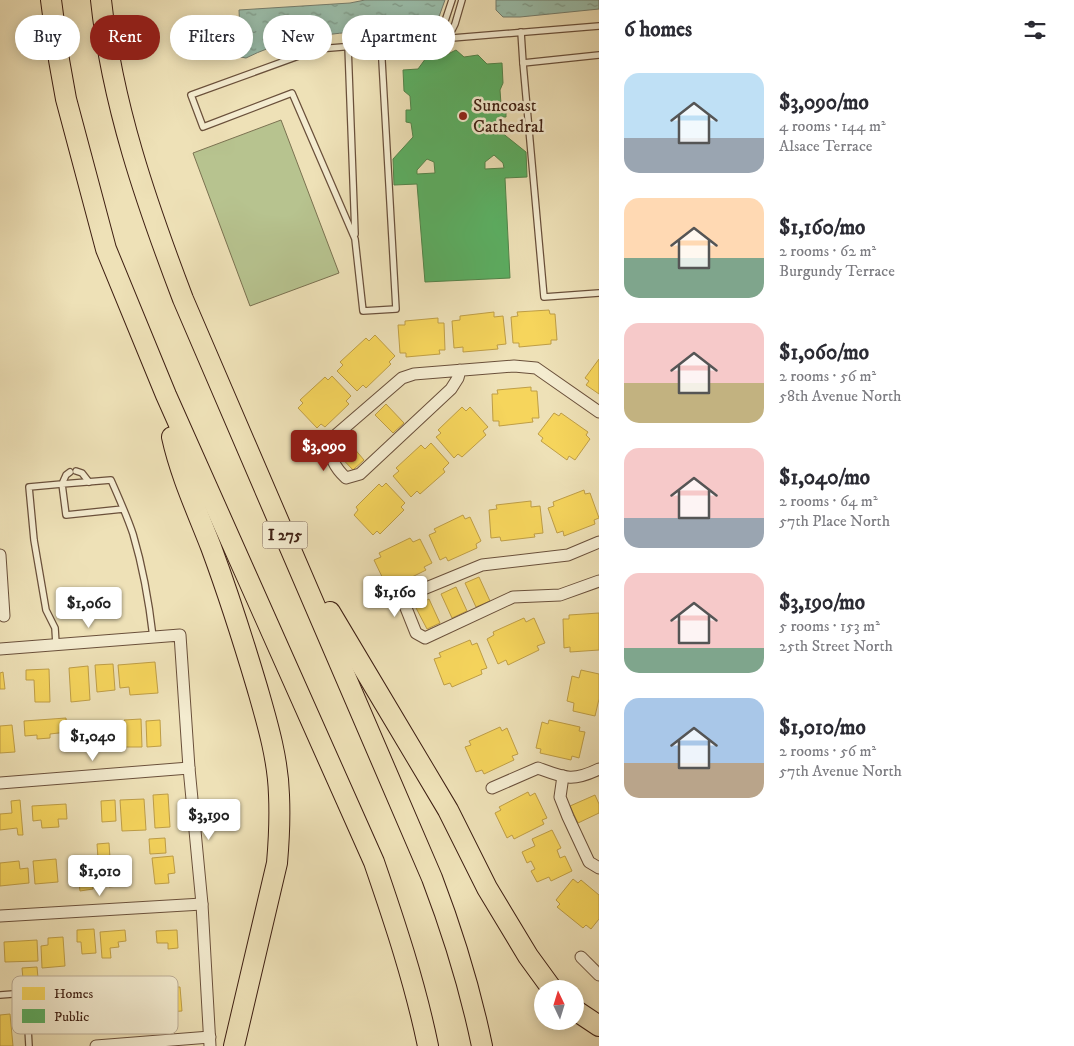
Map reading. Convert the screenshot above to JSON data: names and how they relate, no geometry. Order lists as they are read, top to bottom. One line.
{"streets":{"highway":["I 275"]},"places":["Suncoast Cathedral"],"legend":["Homes","Public"],"north":"top","page":{"heading":"6 homes","chip":["Buy","Rent","Filters","New","Apartment"],"list":[{"name":"$3,090/mo","note":"4 rooms · 144 m² · Alsace Terrace"},{"name":"$1,160/mo","note":"2 rooms · 62 m² · Burgundy Terrace"},{"name":"$1,060/mo","note":"2 rooms · 56 m² · 58th Avenue North"},{"name":"$1,040/mo","note":"2 rooms · 64 m² · 57th Place North"},{"name":"$3,190/mo","note":"5 rooms · 153 m² · 25th Street North"},{"name":"$1,010/mo","note":"2 rooms · 56 m² · 57th Avenue North"}],"price":["$3,090","$1,160","$1,060","$1,040","$3,190","$1,010"]}}
